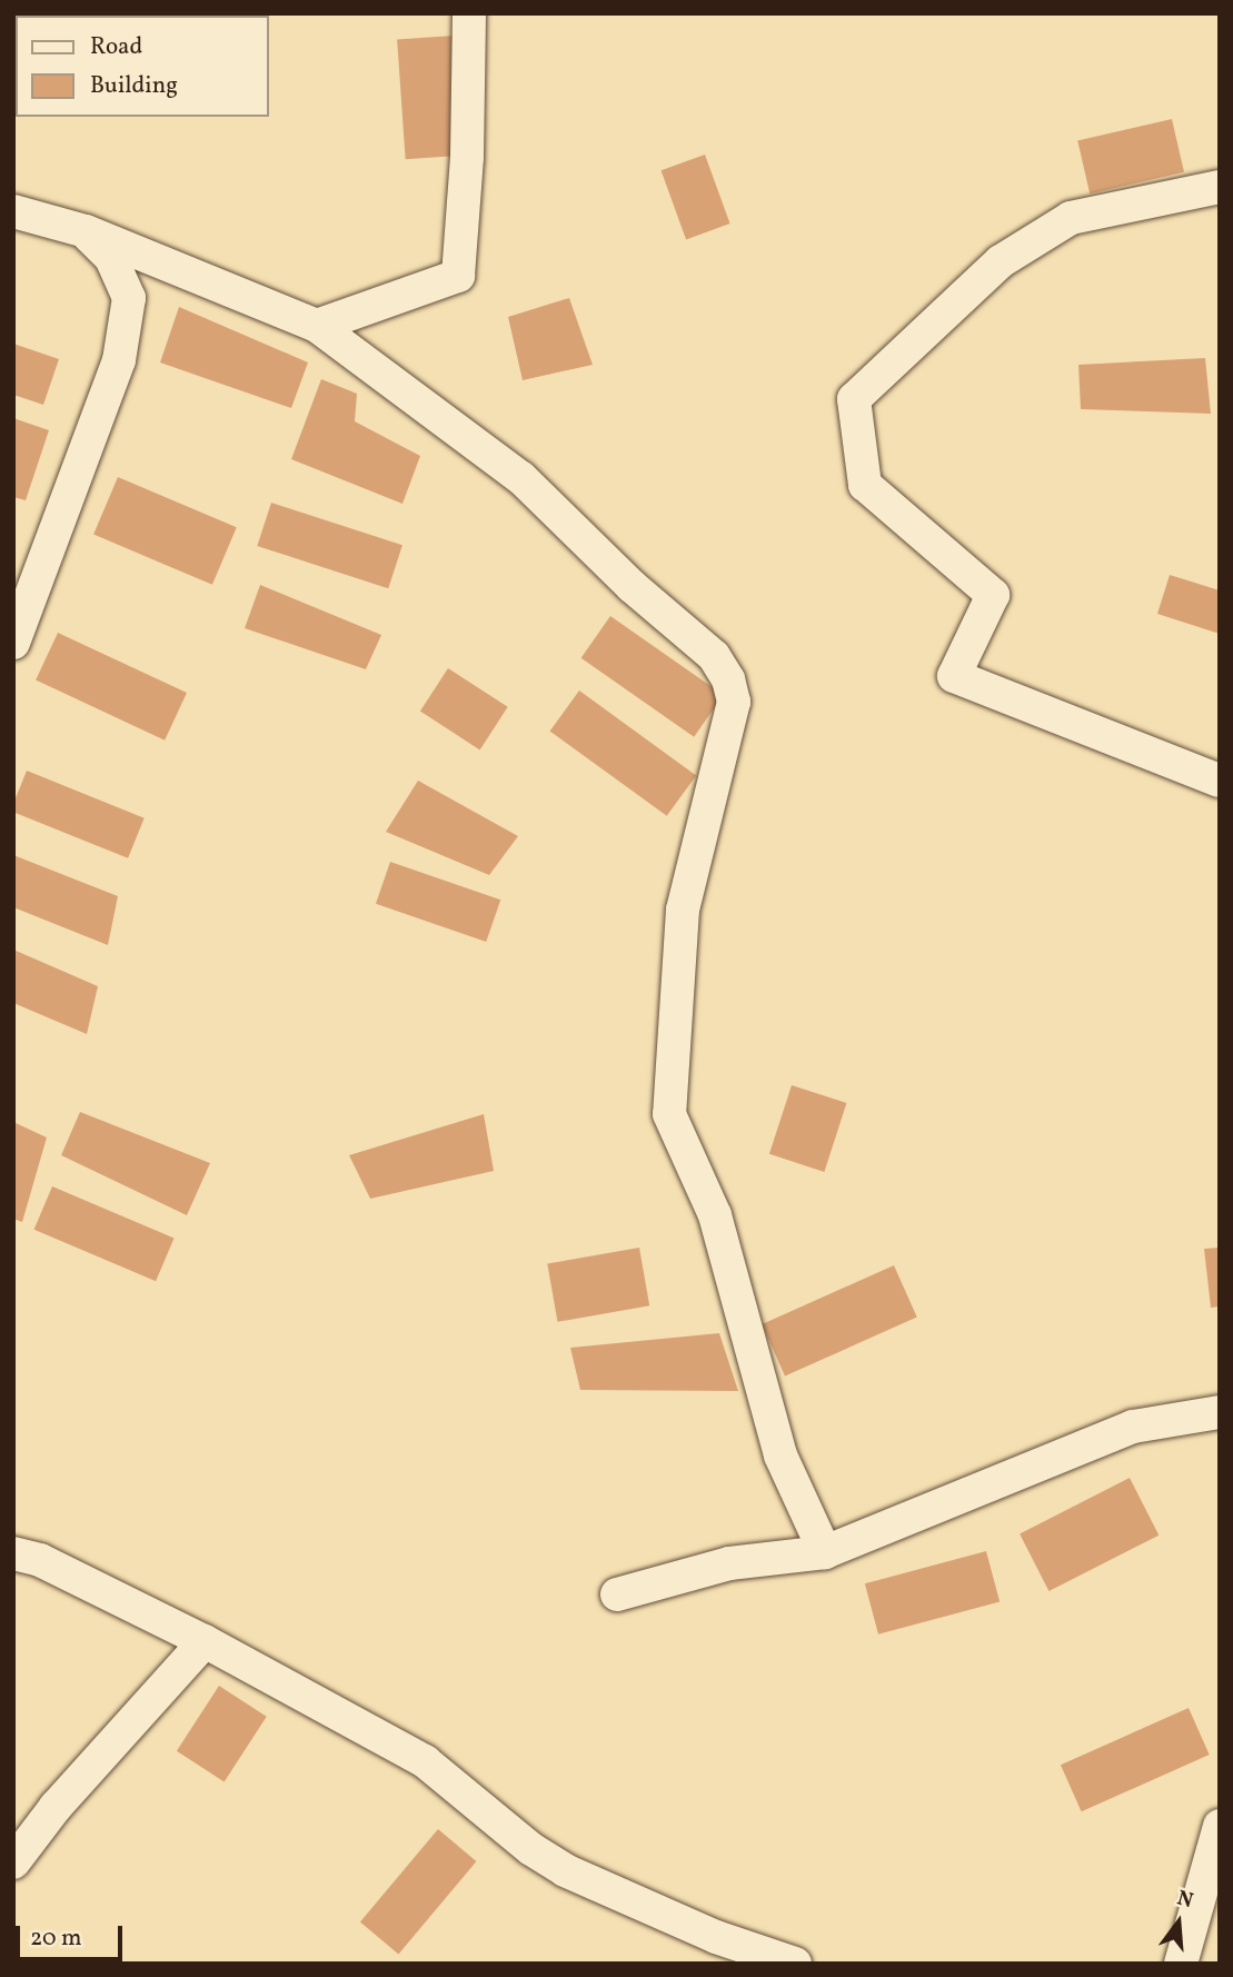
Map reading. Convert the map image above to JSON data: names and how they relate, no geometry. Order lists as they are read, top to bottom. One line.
{"legend":["Road","Building"],"scale_bar":"20 m","north":"top"}
